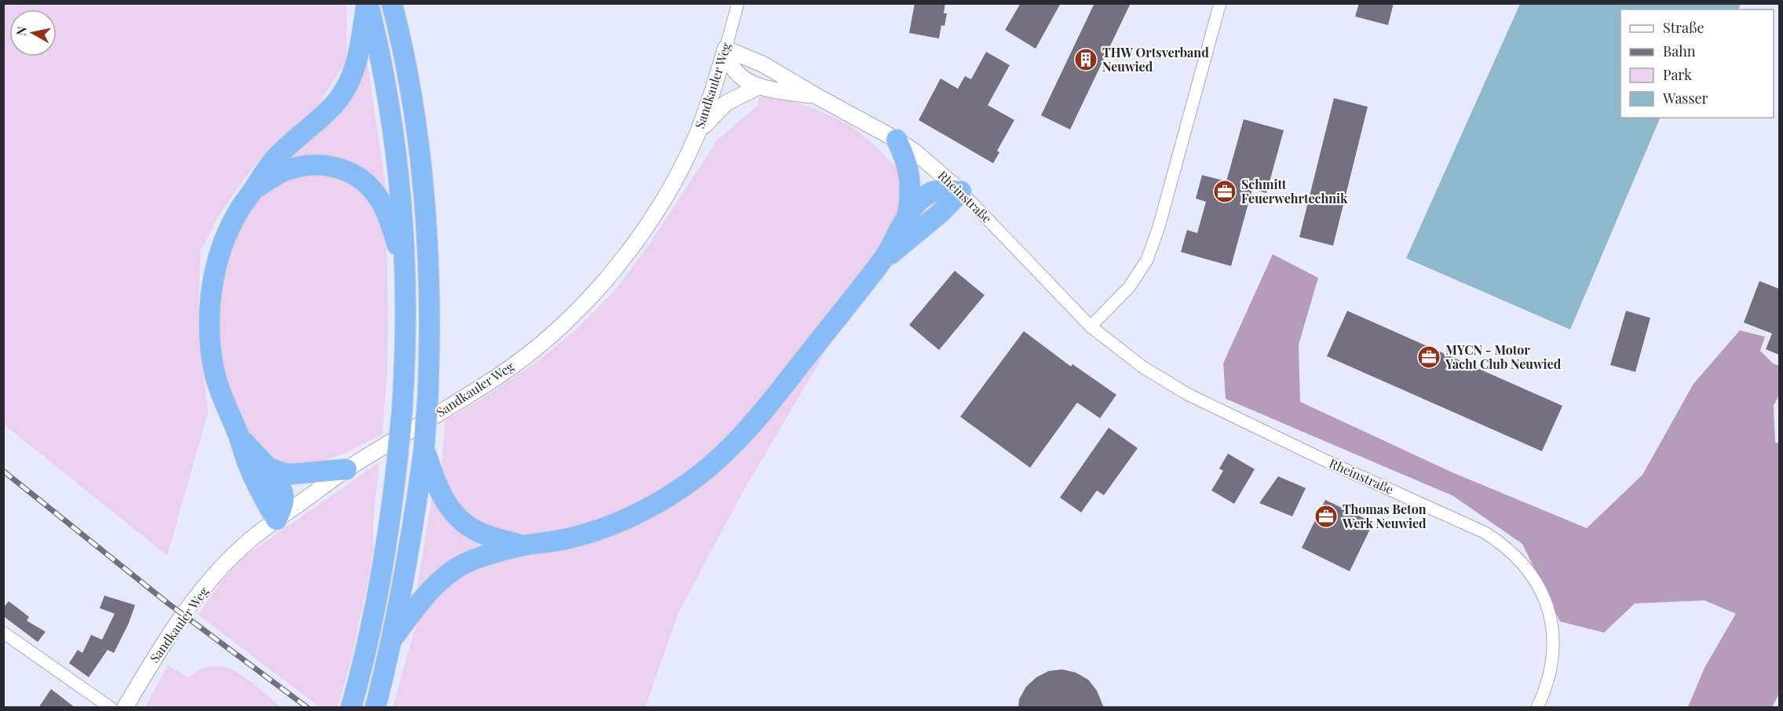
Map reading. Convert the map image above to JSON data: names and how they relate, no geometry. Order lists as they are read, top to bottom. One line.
{"streets":{"street":["Sandkauler Weg","Rheinstraße"]},"crossings":[["Sandkauler Weg","Rheinstraße"]],"places":{"building":["THW Ortsverband Neuwied"],"office":["Schmitt Feuerwehrtechnik","MYCN - Motor Yacht Club Neuwied","Thomas Beton Werk Neuwied"]},"legend":["Straße","Bahn","Park","Wasser"],"north":"left"}
